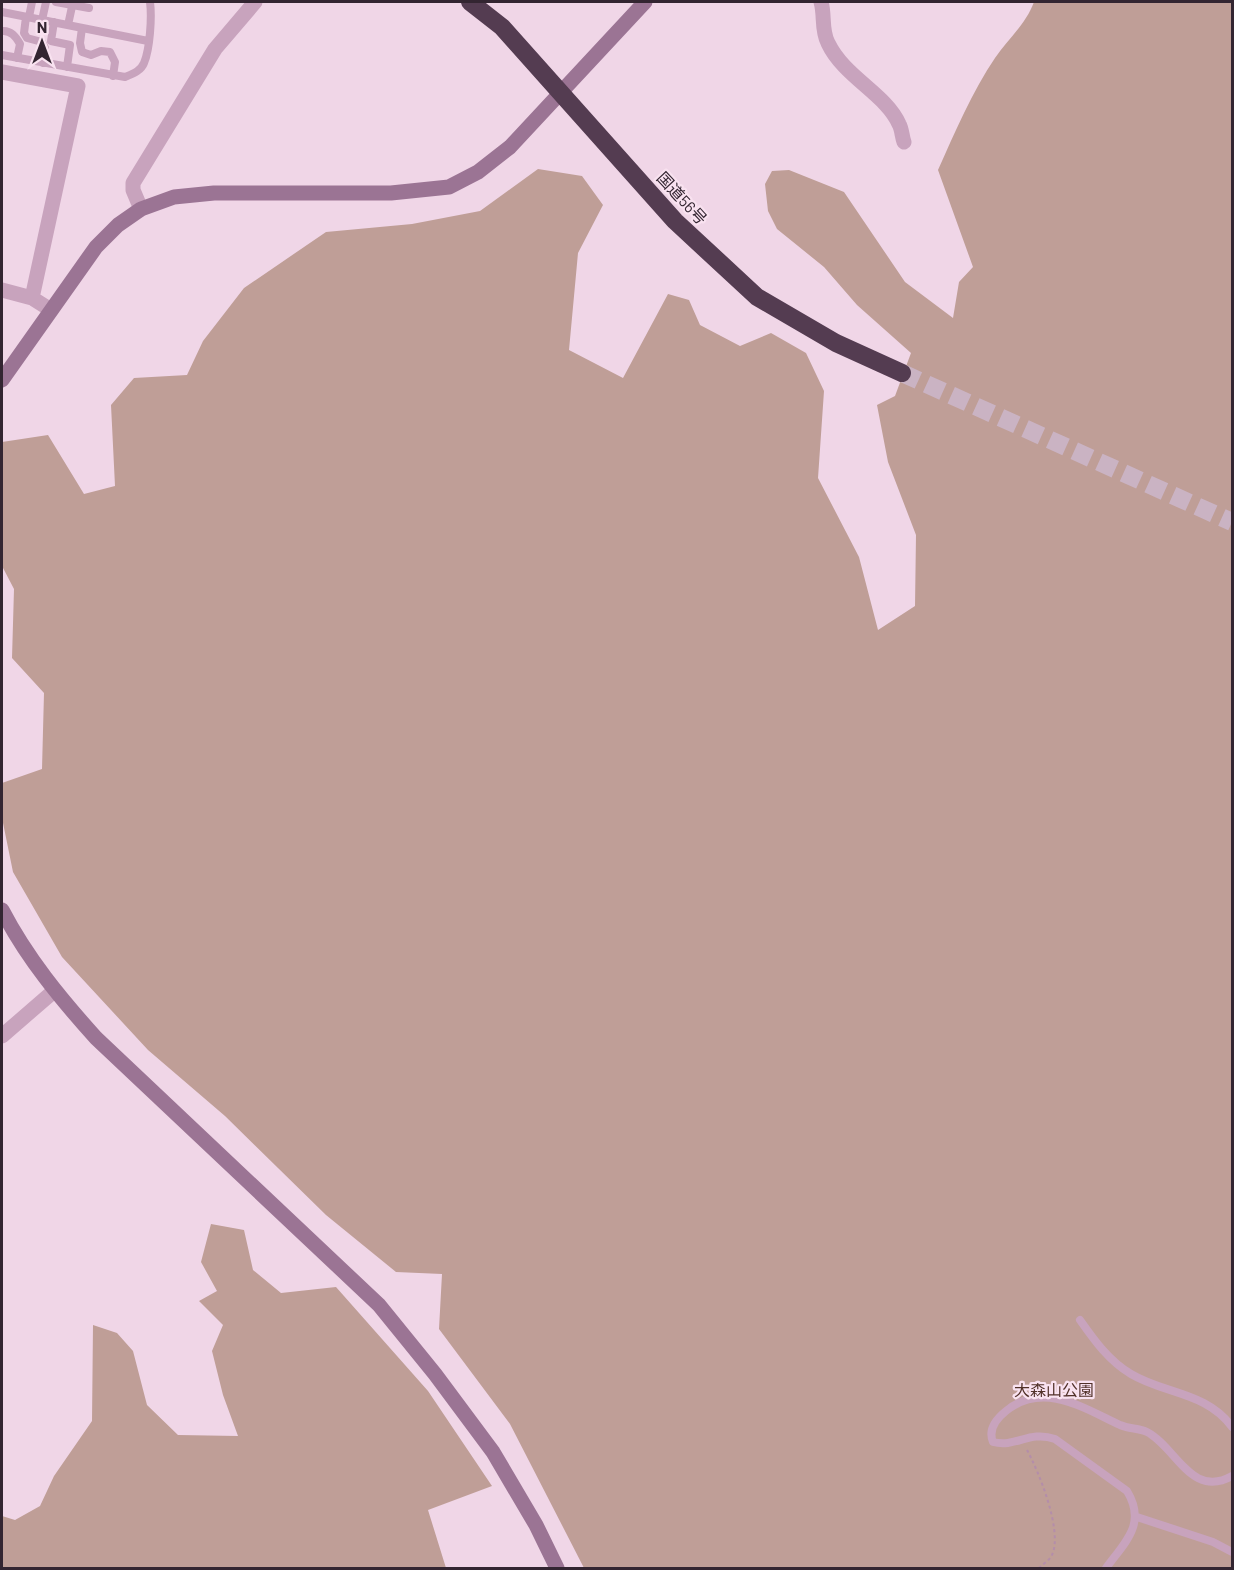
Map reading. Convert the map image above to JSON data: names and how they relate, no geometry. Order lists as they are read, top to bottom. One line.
{"streets":{"highway":["国道56号"]},"parks":["大森山公園"],"north":"top"}
